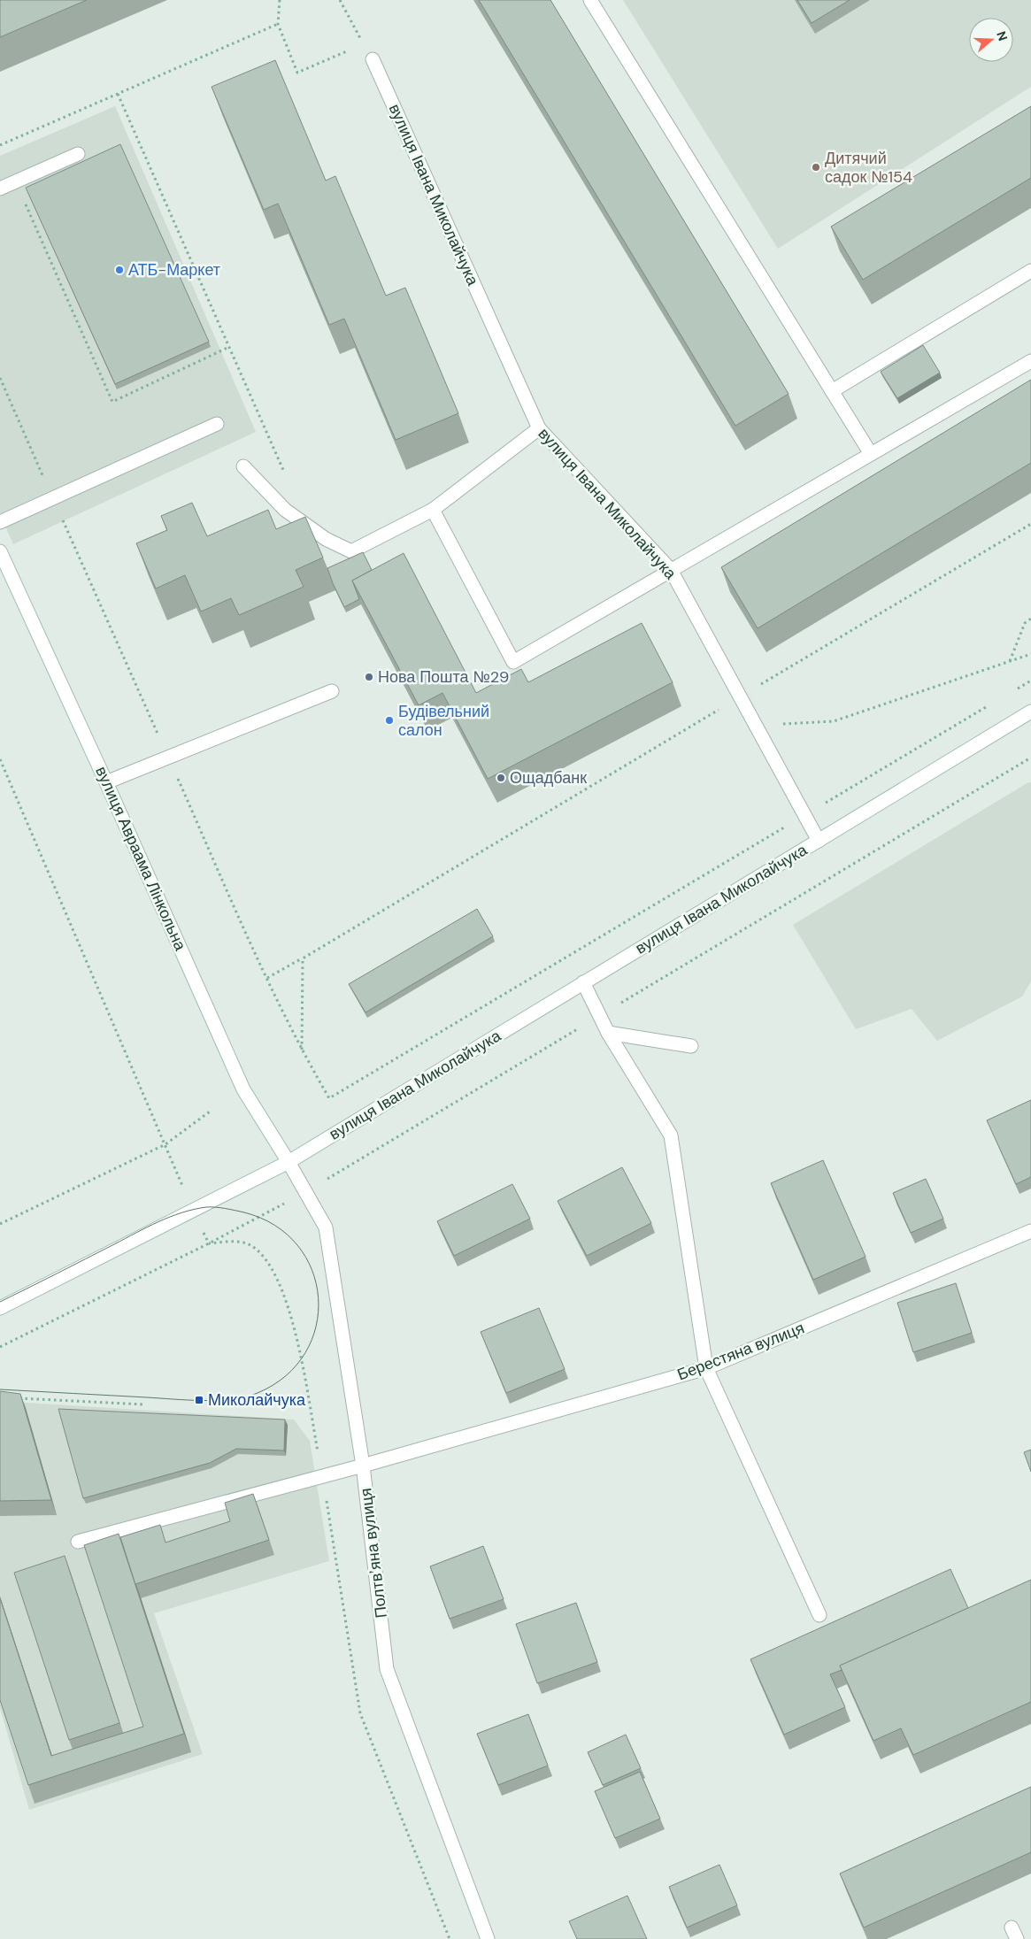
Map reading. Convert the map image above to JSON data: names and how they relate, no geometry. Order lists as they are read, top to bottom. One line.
{"streets":{"street":["вулиця Івана Миколайчука","вулиця Авраама Лінкольна","Берестяна вулиця","Полтвʼяна вулиця"]},"crossings":[["вулиця Івана Миколайчука","вулиця Авраама Лінкольна"],["вулиця Івана Миколайчука","Полтвʼяна вулиця"],["вулиця Авраама Лінкольна","Полтвʼяна вулиця"],["Берестяна вулиця","Полтвʼяна вулиця"]],"places":{"other":["Дитячий садок №154","АТБ-Маркет","Нова Пошта №29","Будівельний салон","Ощадбанк"],"transit":["Миколайчука"]},"north":"right"}
